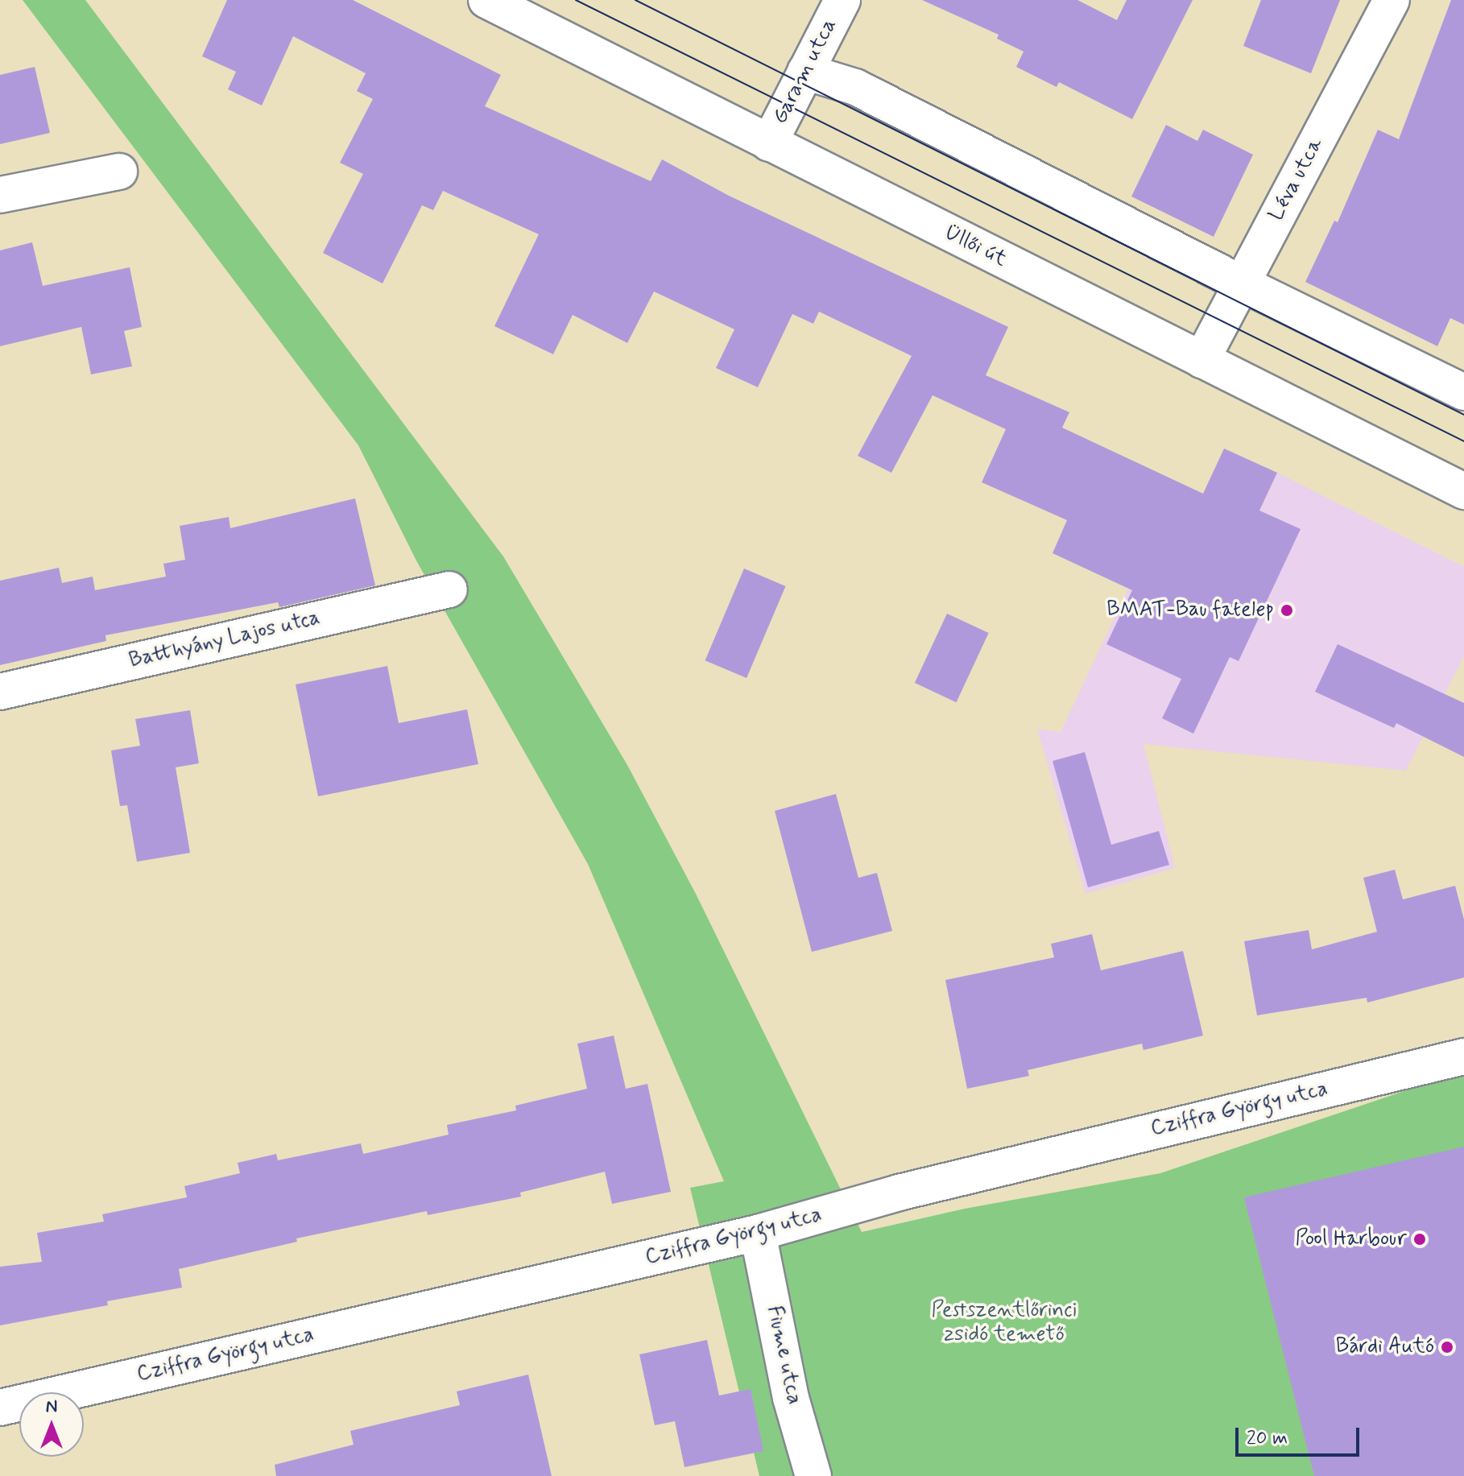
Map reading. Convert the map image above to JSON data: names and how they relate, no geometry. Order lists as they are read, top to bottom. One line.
{"streets":{"street":["Garam utca","Léva utca","Üllői út","Batthyány Lajos utca","Cziffra György utca","Fiume utca"]},"crossings":[["Garam utca","Üllői út"],["Léva utca","Üllői út"],["Cziffra György utca","Fiume utca"]],"parks":["Pestszentlőrinci zsidó temető"],"places":["BMAT-Bau fatelep","Pool Harbour","Bárdi Autó"],"scale_bar":"20 m","north":"top"}
